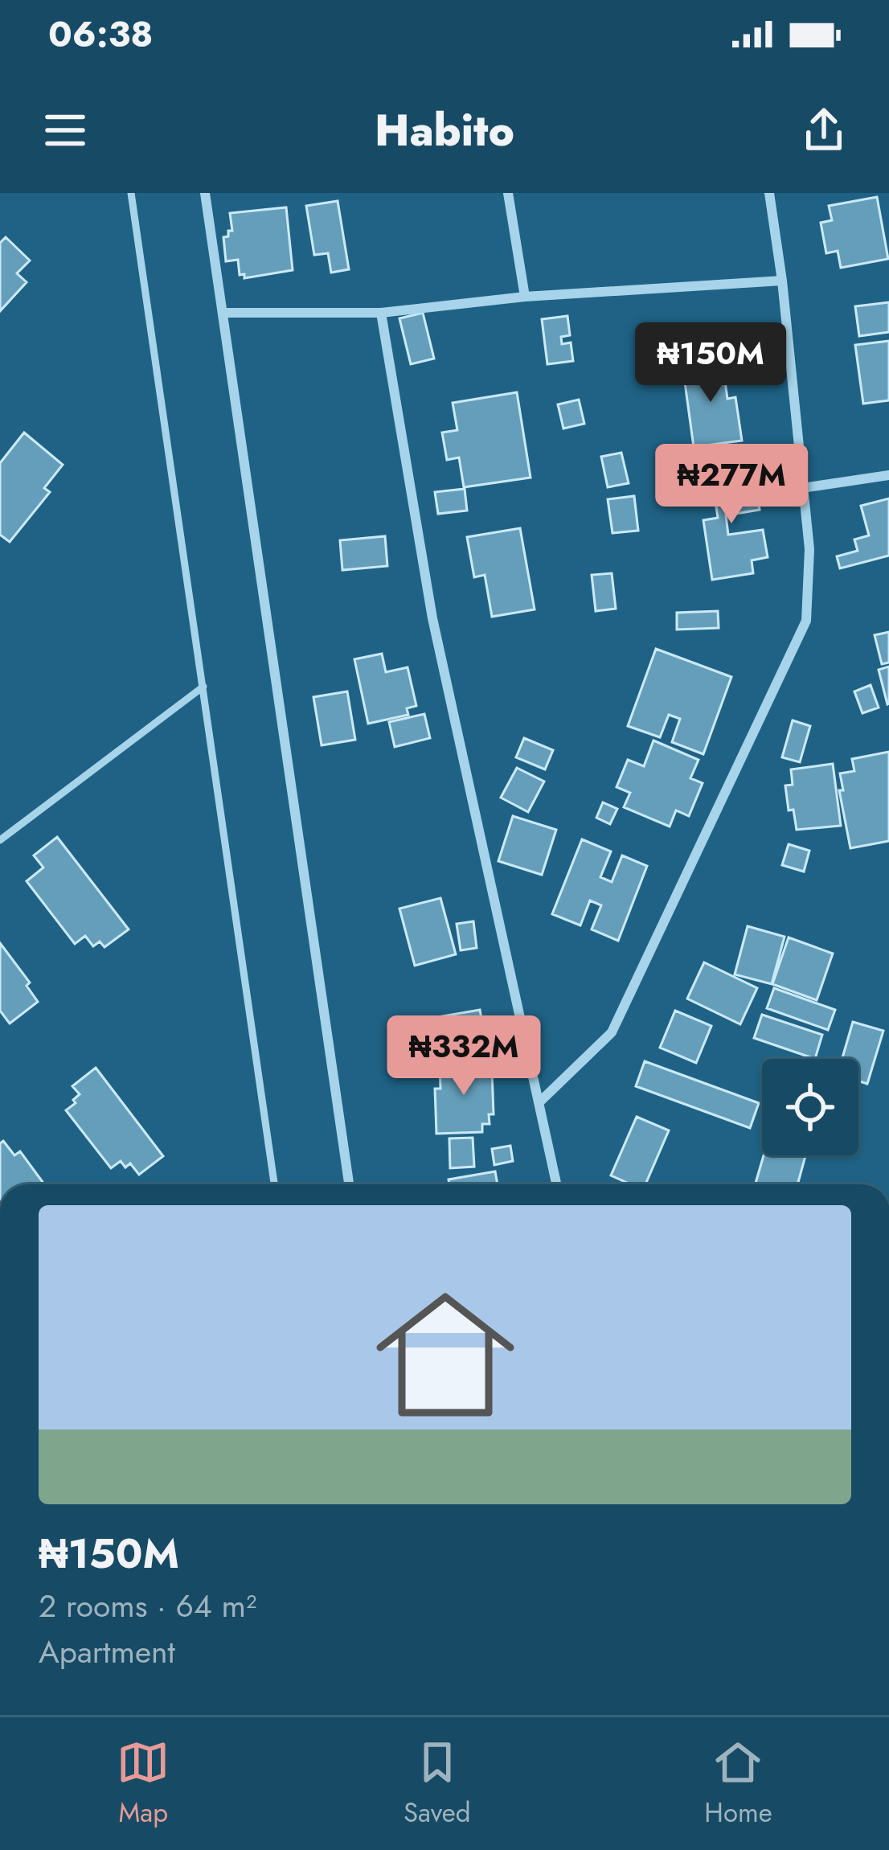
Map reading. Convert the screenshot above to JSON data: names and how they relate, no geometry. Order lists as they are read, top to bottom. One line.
{"page":{"status":"06:38","header":"Habito","price":["₦150M","₦277M","₦332M"],"list":[{"name":"₦150M","note":"2 rooms · 64 m² · Apartment"}],"tabs":["Map","Saved","Home"]}}
